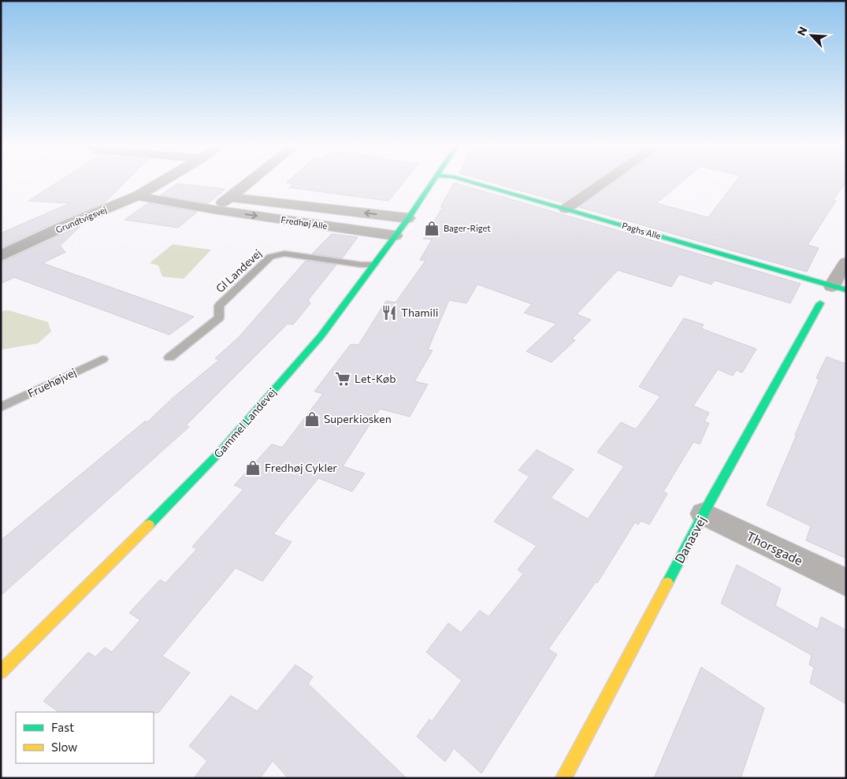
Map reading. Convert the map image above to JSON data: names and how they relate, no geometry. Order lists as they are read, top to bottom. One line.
{"streets":{"street":["Grundtvigsvej","Fredhøj Alle","Paghs Alle","Gammel Landevej","Danasvej","Thorsgade"],"lane":["Gl Landevej","Fruehøjvej"]},"crossings":[["Grundtvigsvej","Fredhøj Alle"],["Fredhøj Alle","Gammel Landevej"],["Gl Landevej","Gammel Landevej"],["Danasvej","Thorsgade"]],"places":{"shop":["Bager-Riget","Superkiosken","Fredhøj Cykler"],"restaurant":["Thamili"],"supermarket":["Let-Køb"]},"legend":["Fast","Slow"],"north":"top left"}
